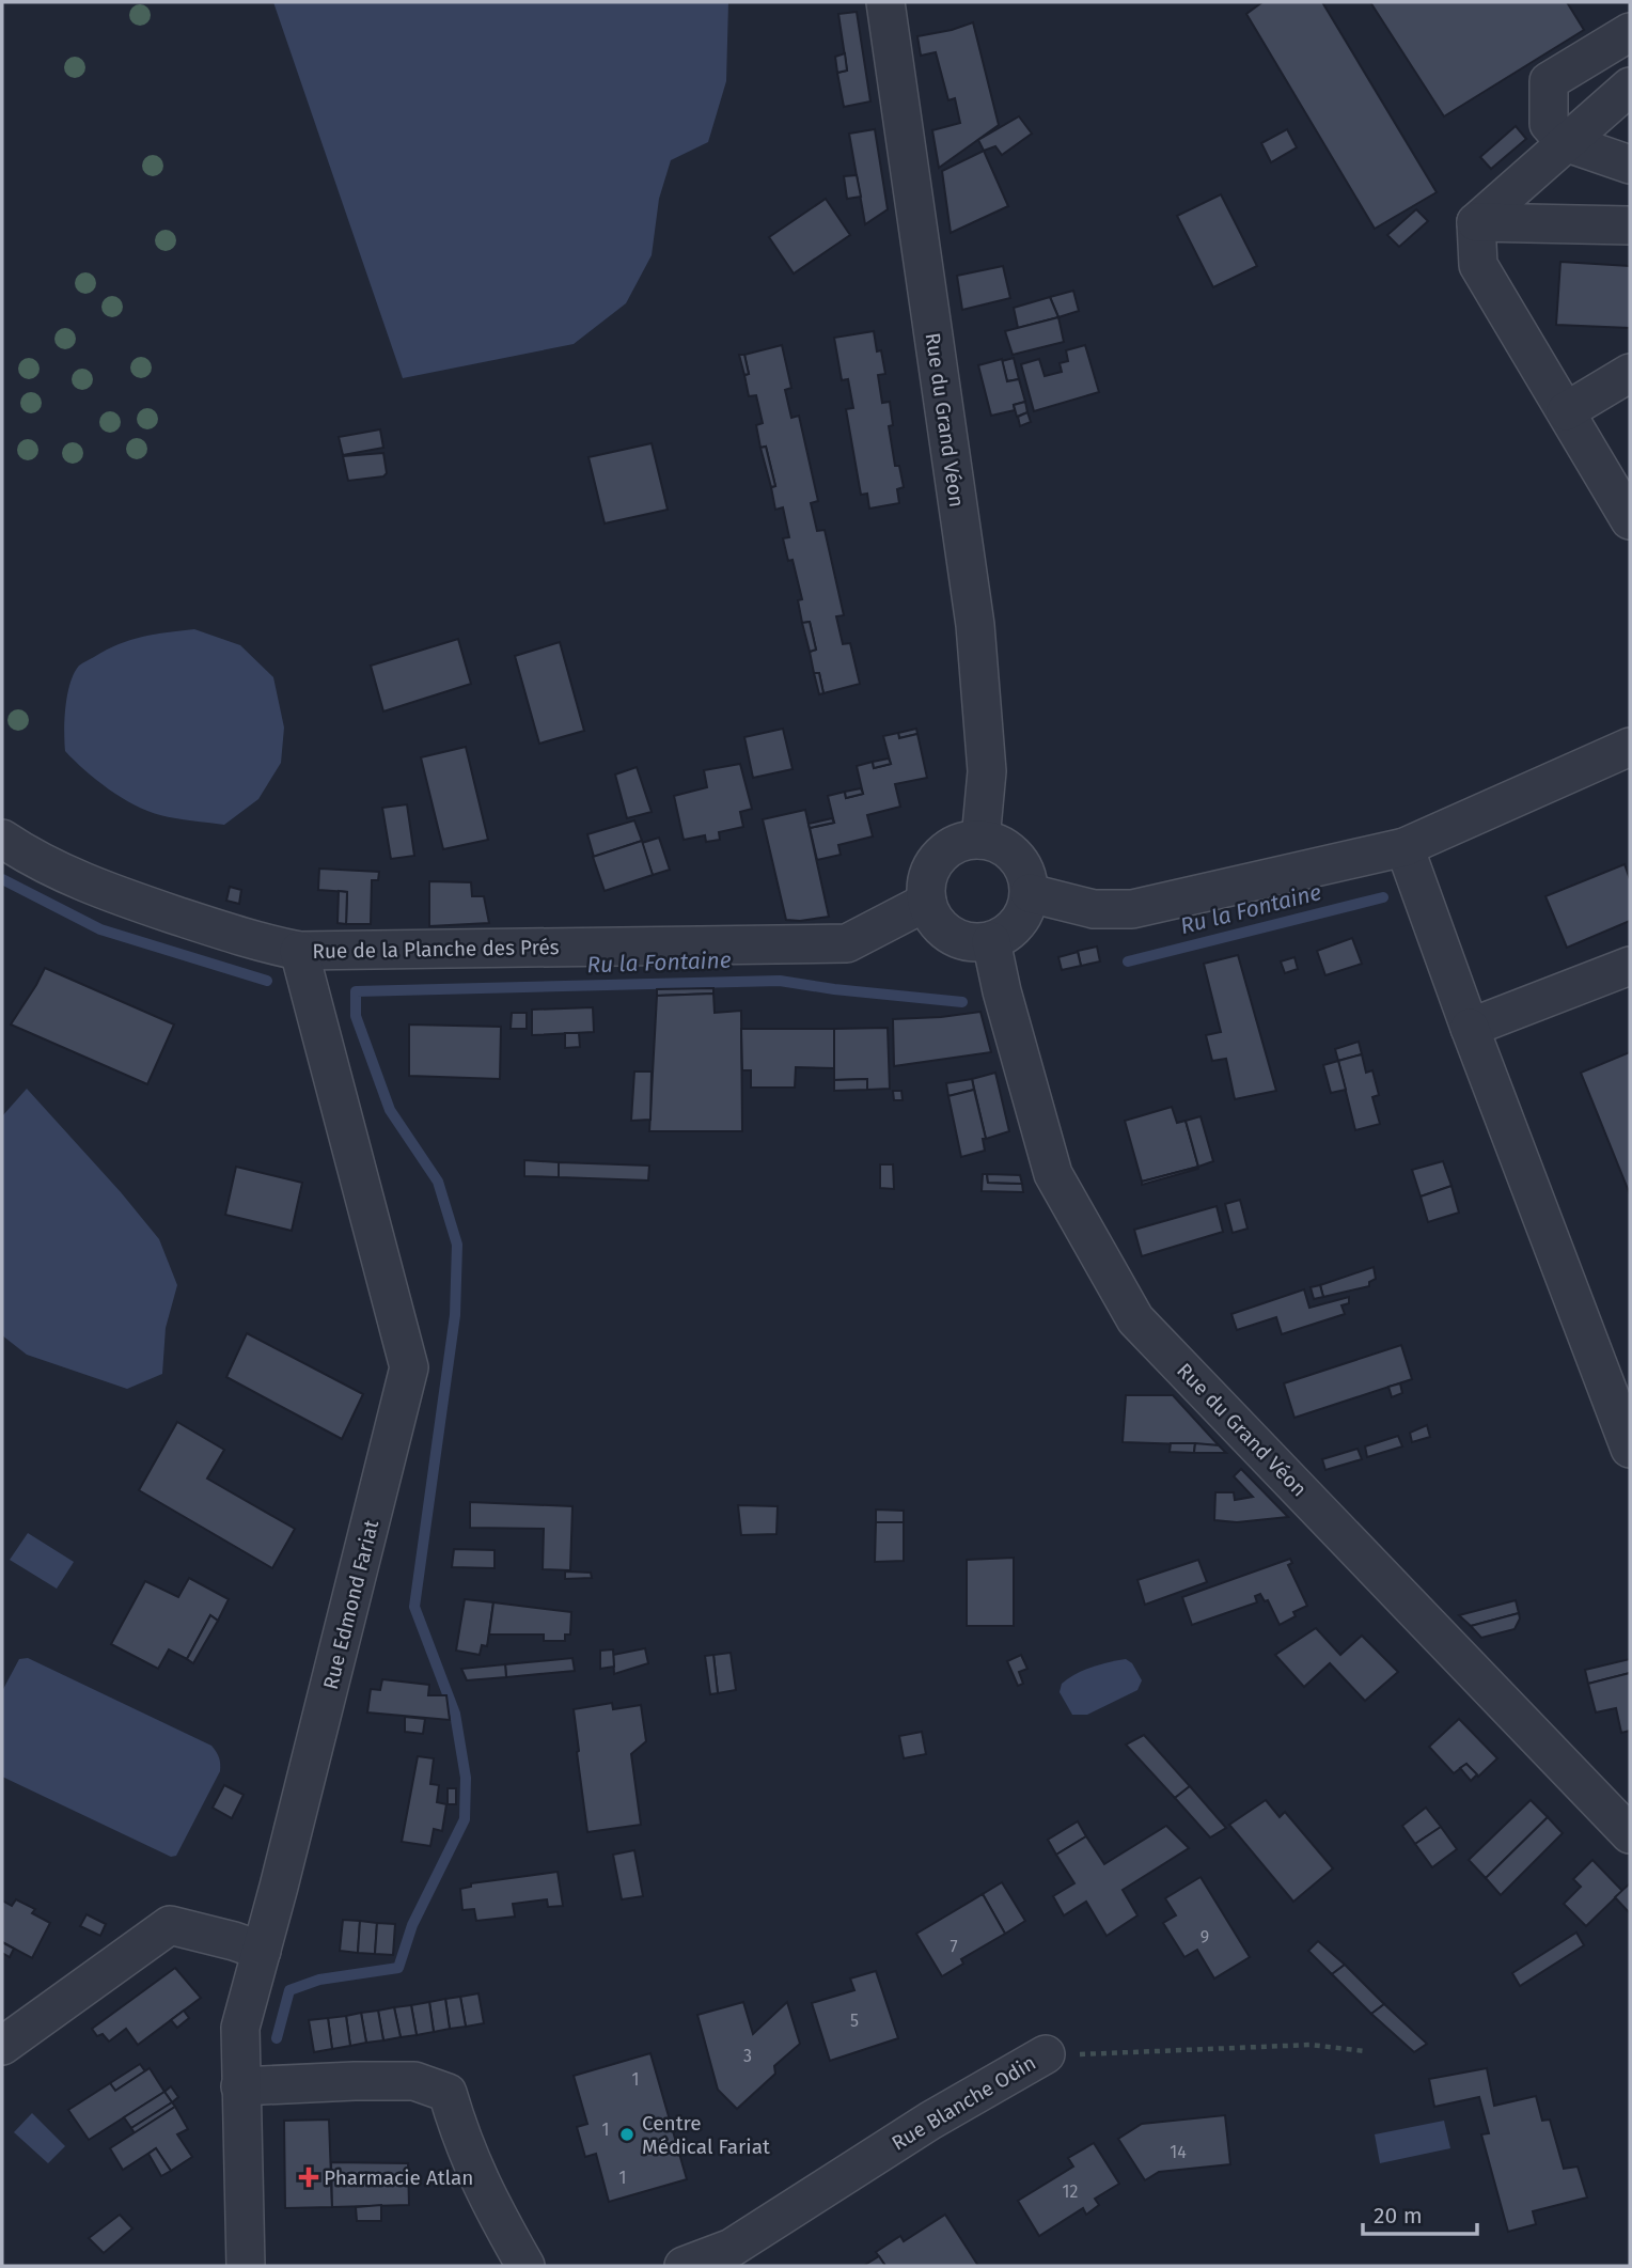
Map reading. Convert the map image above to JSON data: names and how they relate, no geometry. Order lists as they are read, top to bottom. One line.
{"streets":{"street":["Rue du Grand Véon","Rue de la Planche des Prés","Rue Edmond Fariat","Rue Blanche Odin"]},"crossings":[["Rue du Grand Véon","Rue de la Planche des Prés"],["Rue de la Planche des Prés","Rue Edmond Fariat"]],"water":["Ru la Fontaine"],"places":{"other":["Centre Médical Fariat"],"health":["Pharmacie Atlan"]},"house_numbers":["9","7","5","3","1","1","14","1","12"],"scale_bar":"20 m"}
